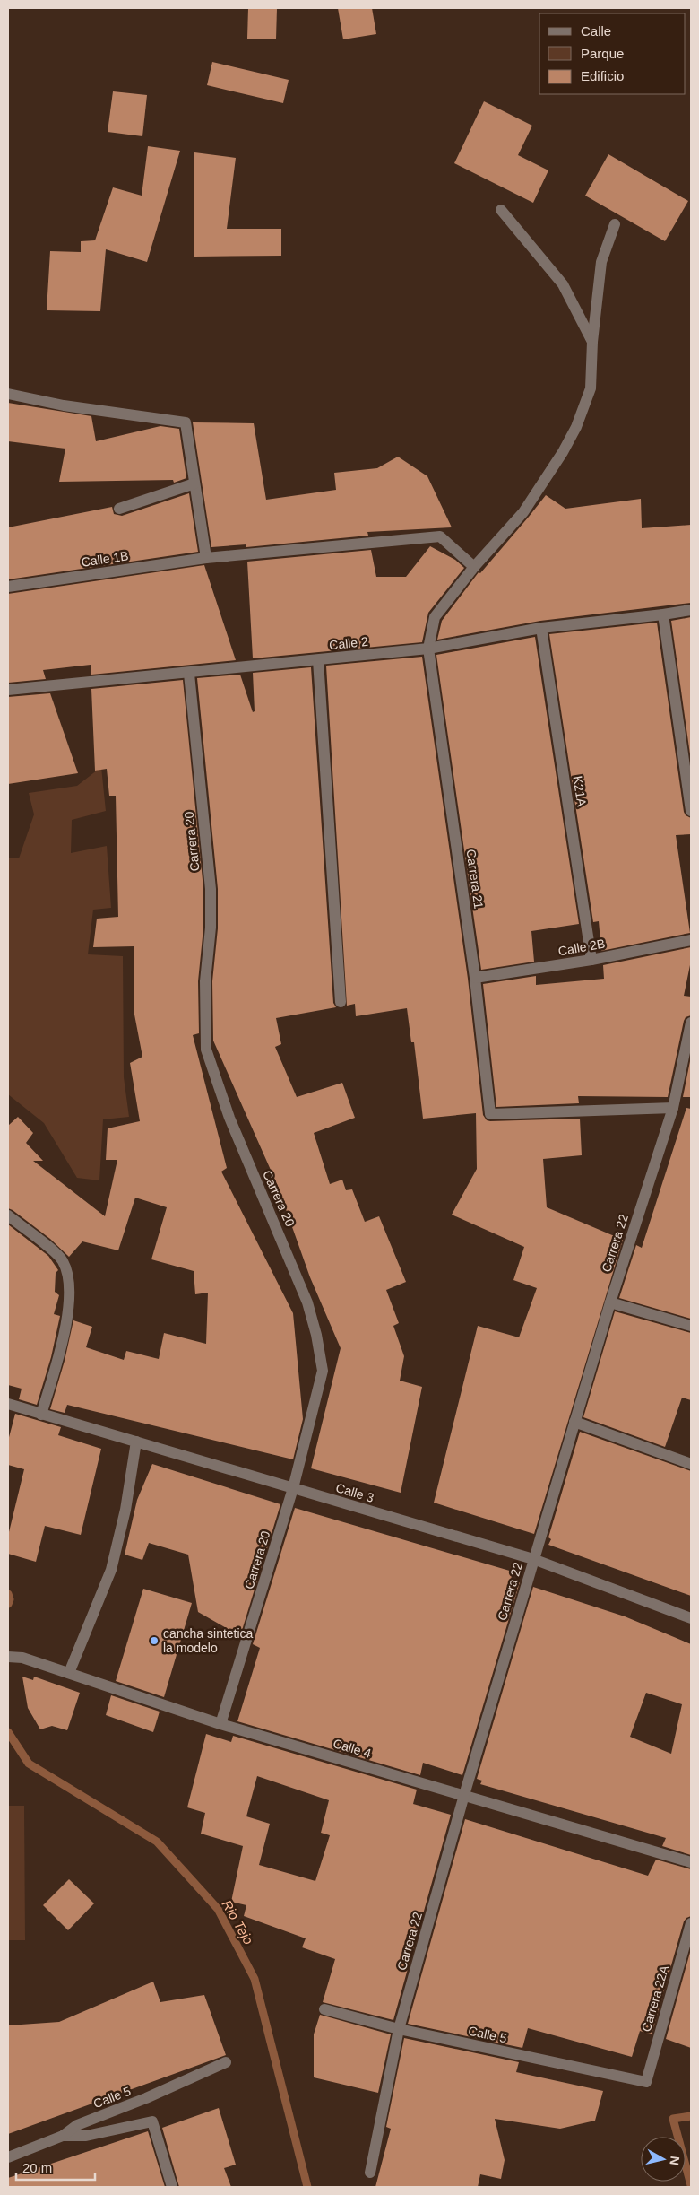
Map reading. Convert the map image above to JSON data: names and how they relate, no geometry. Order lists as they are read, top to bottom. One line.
{"streets":{"street":["Calle 1B","Calle 2","K21A","Carrera 20","Carrera 21","Calle 2B","Carrera 22","Calle 3","Calle 4","Carrera 22A","Calle 5"]},"crossings":[["Calle 2","K21A"],["Calle 2","Carrera 20"],["Calle 2","Carrera 21"],["K21A","Calle 2B"],["Carrera 20","Calle 3"],["Carrera 20","Calle 4"],["Carrera 21","Calle 2B"],["Carrera 21","Carrera 22"],["Carrera 22","Calle 3"],["Carrera 22","Calle 4"],["Carrera 22","Calle 5"],["Carrera 22A","Calle 5"]],"water":["Rio Tejo"],"places":["cancha sintetica la modelo"],"legend":["Calle","Parque","Edificio"],"scale_bar":"20 m","north":"right"}
